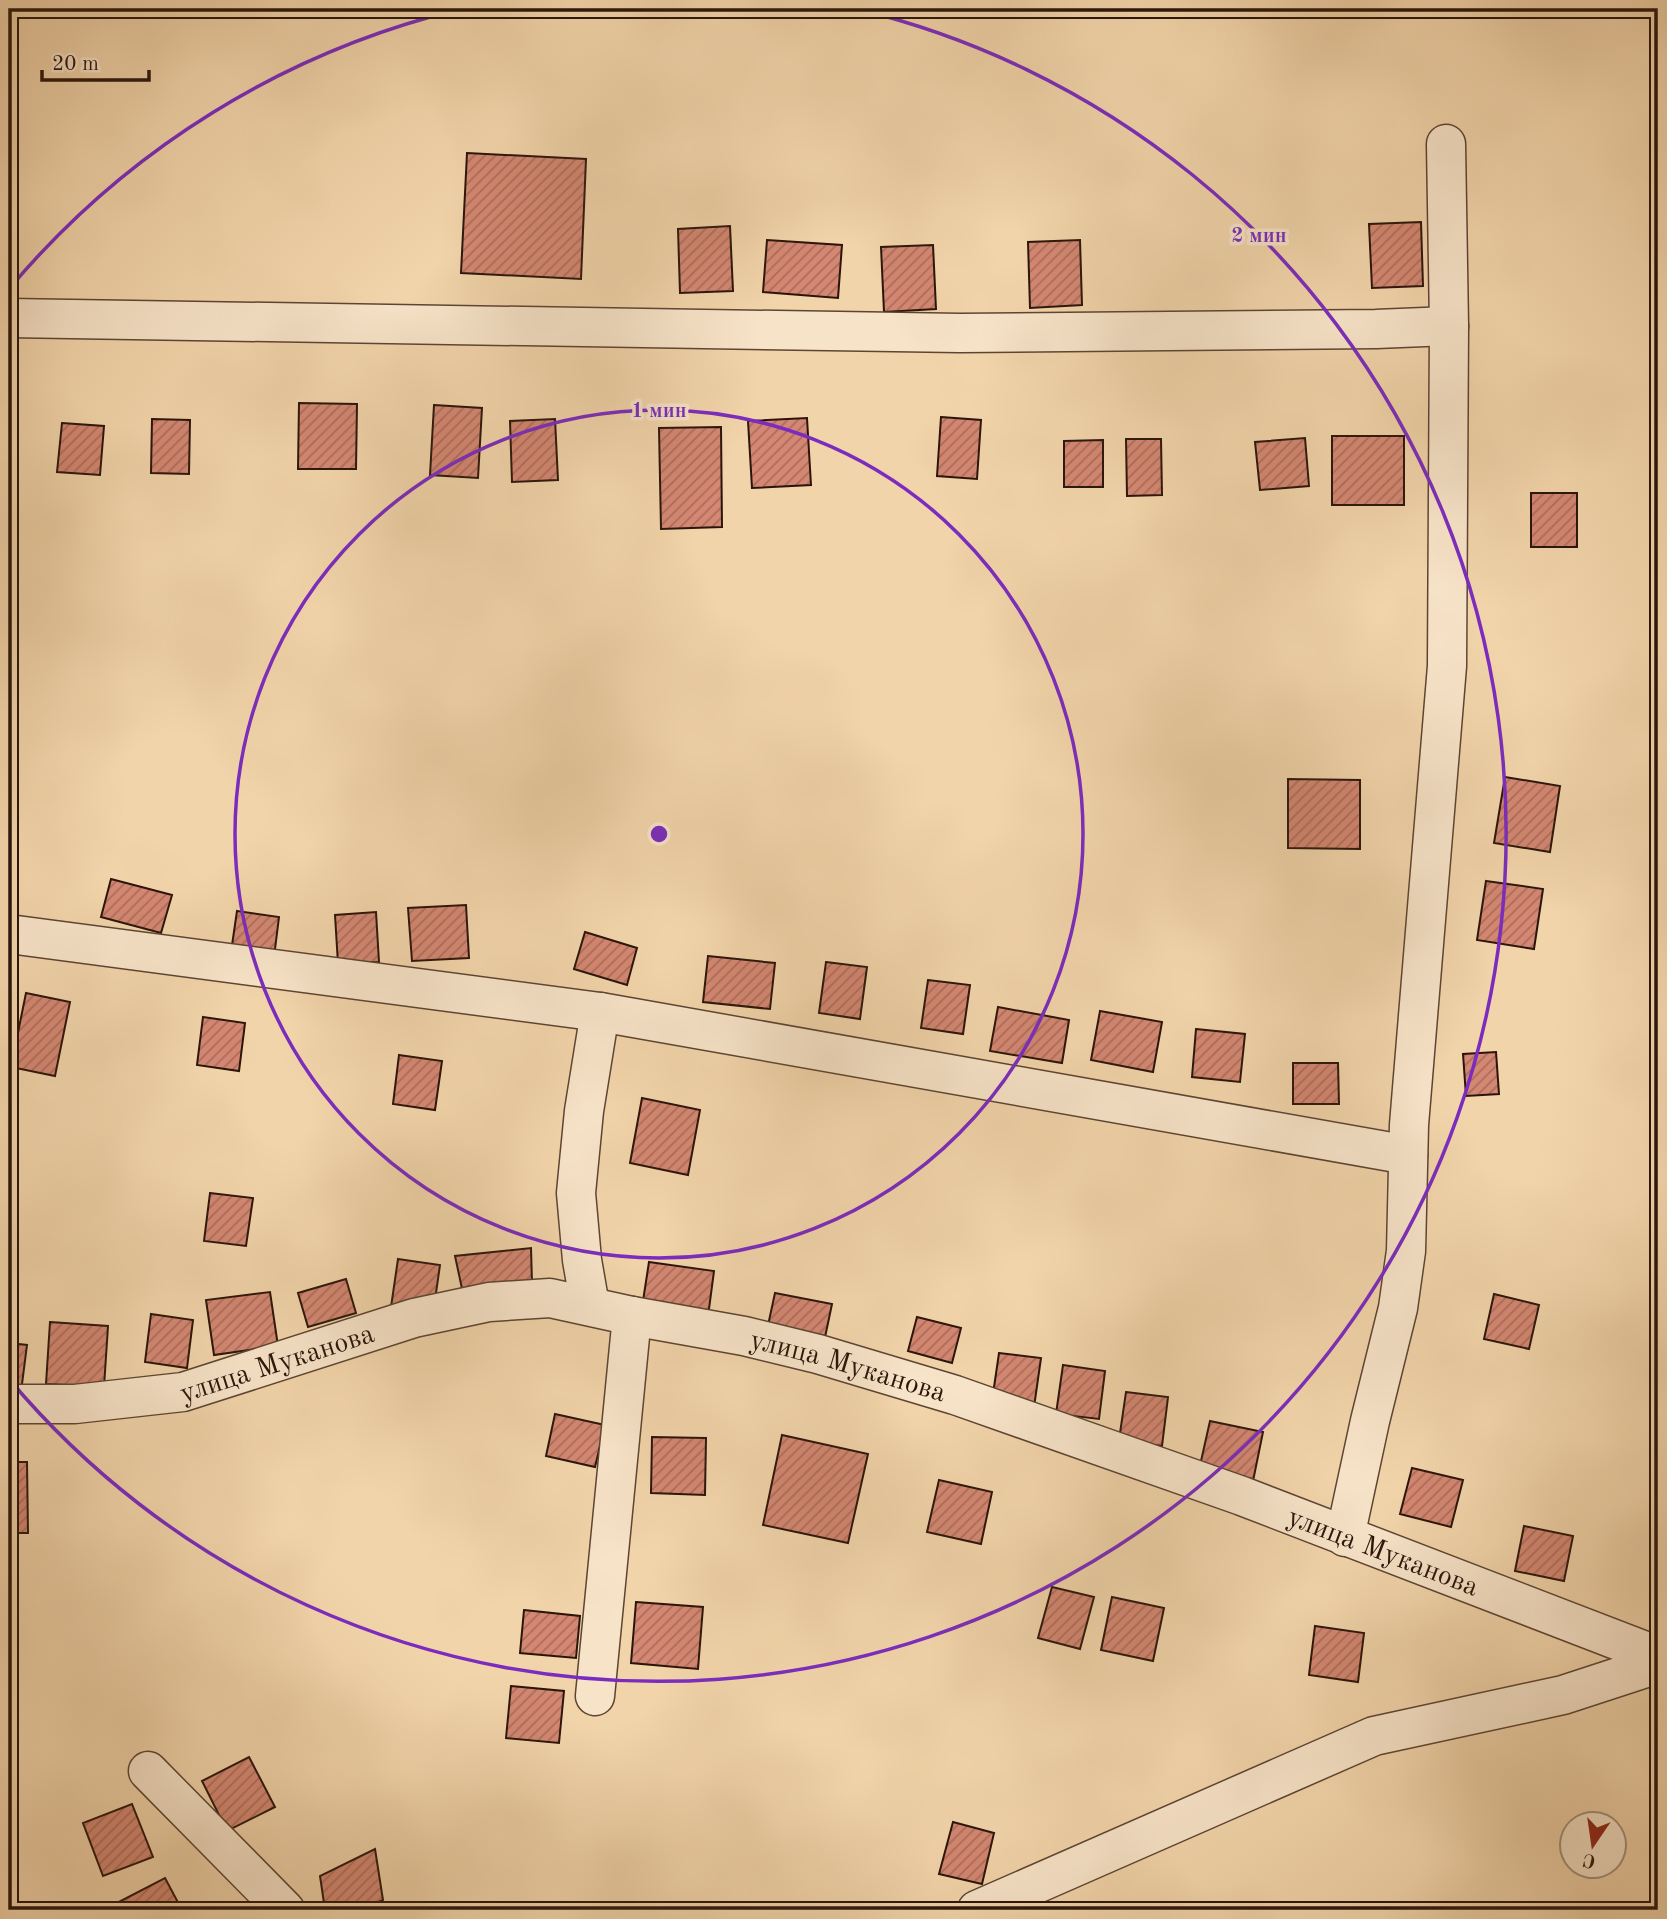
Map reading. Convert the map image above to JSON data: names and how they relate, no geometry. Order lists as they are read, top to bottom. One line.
{"streets":{"street":["улица Муканова"]},"scale_bar":"20 m","north":"bottom","rings":["2 мин","1 мин"]}
